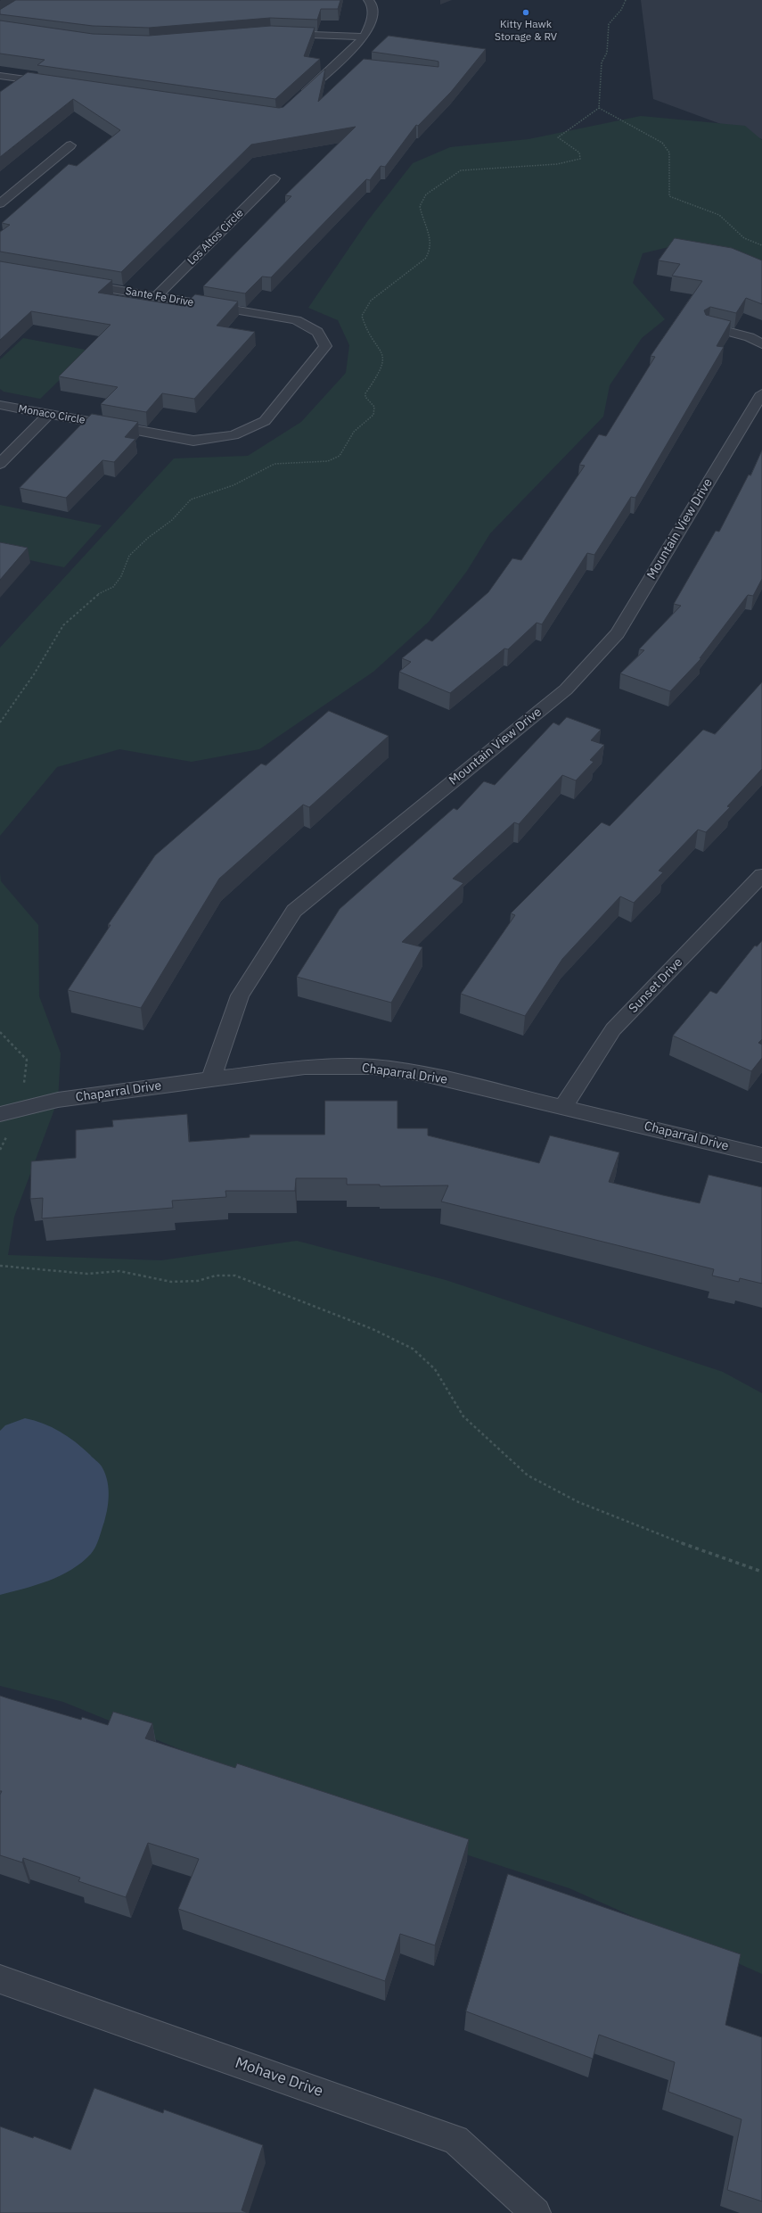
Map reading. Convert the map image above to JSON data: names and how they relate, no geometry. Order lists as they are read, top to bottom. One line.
{"streets":{"street":["Los Altos Circle","Sante Fe Drive","Monaco Circle","Mountain View Drive","Sunset Drive","Chaparral Drive","Mohave Drive"]},"crossings":[["Los Altos Circle","Sante Fe Drive"],["Sante Fe Drive","Monaco Circle"],["Mountain View Drive","Chaparral Drive"],["Sunset Drive","Chaparral Drive"]],"places":["Kitty Hawk Storage & RV"]}
